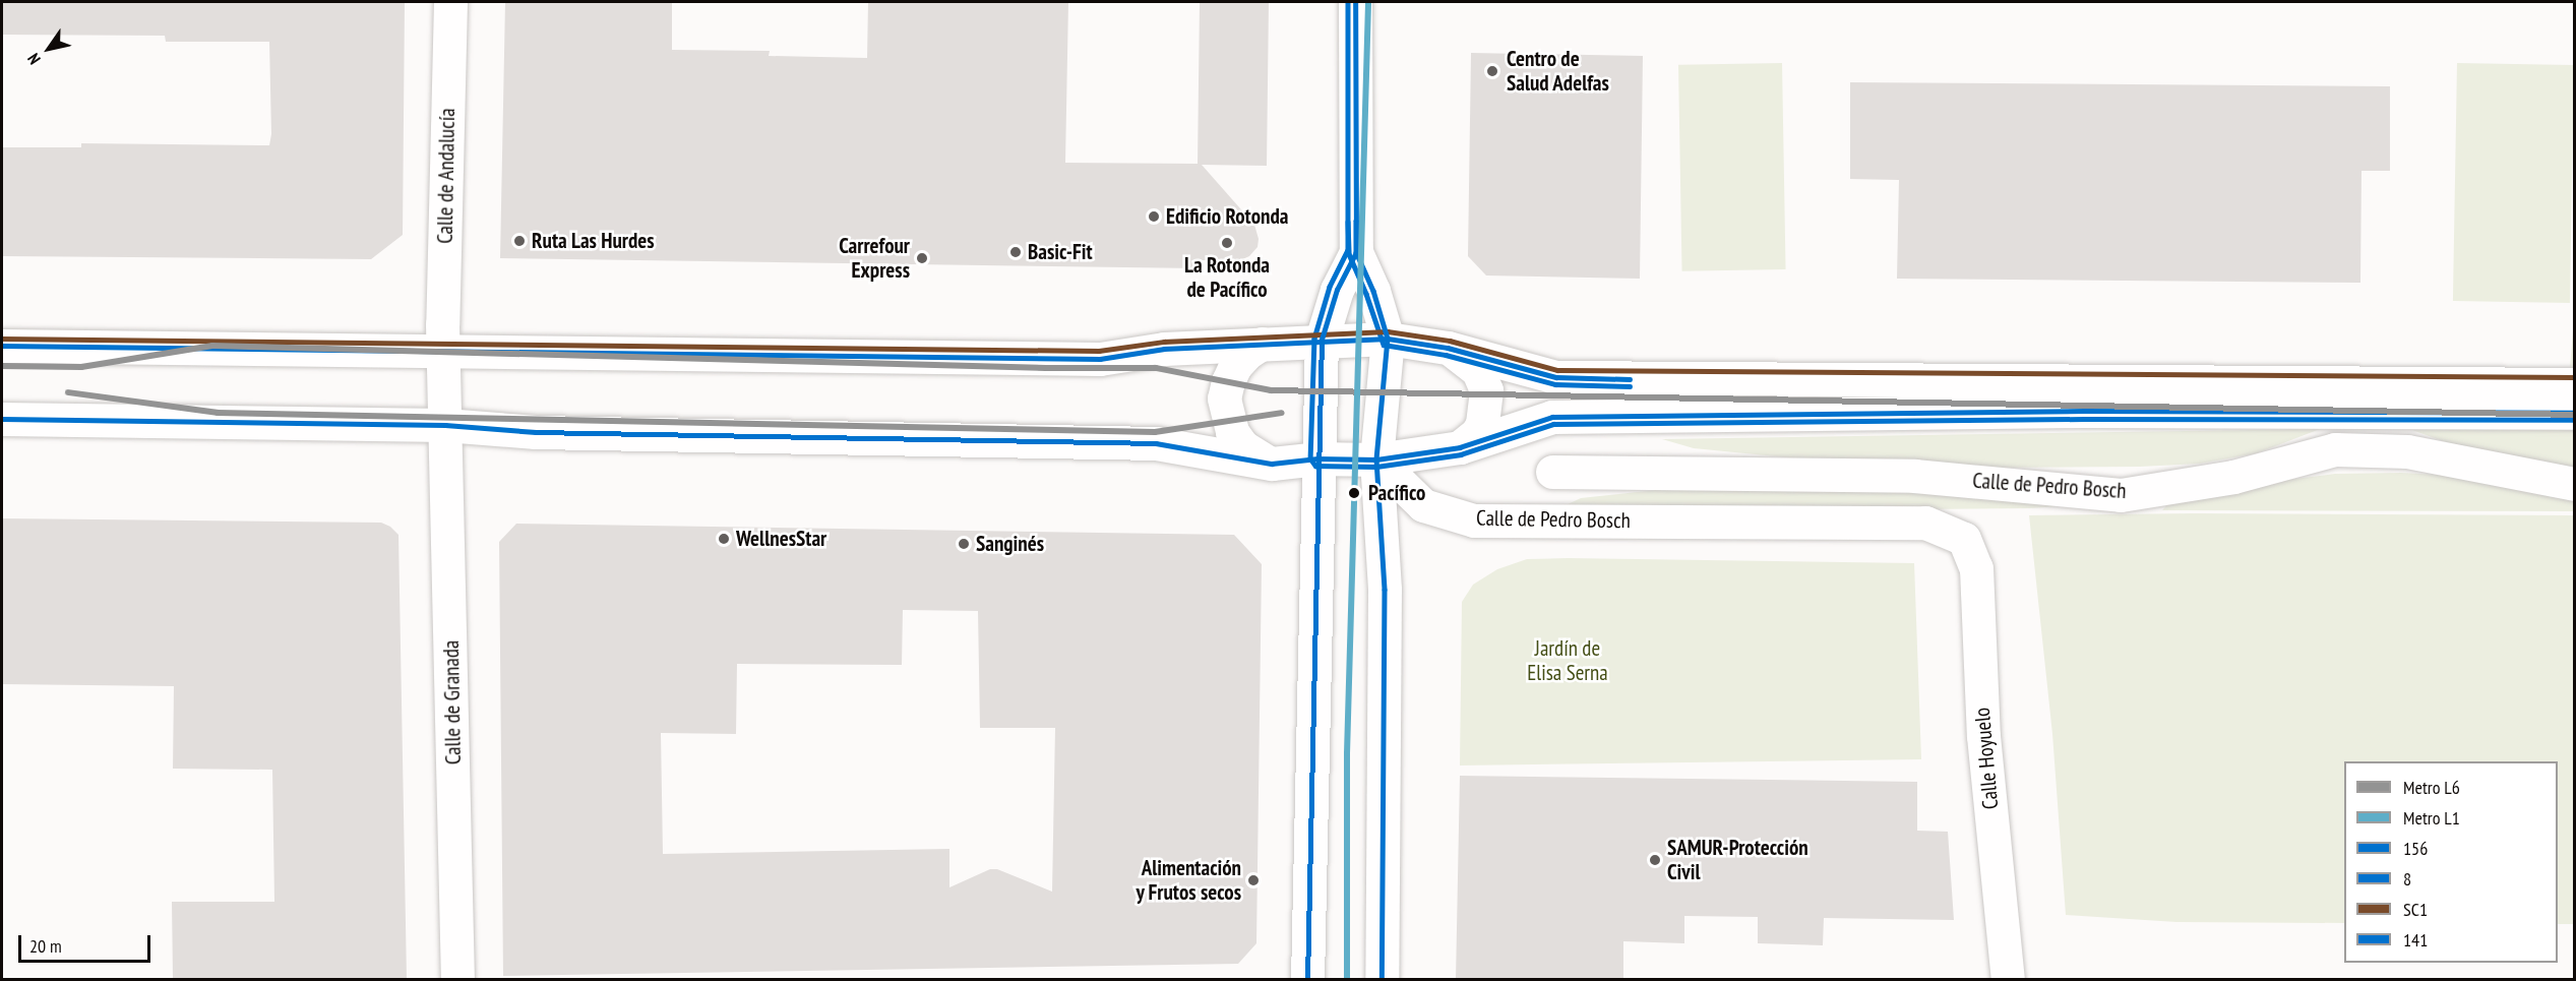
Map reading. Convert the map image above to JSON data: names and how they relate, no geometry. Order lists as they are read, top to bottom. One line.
{"streets":{"main road":["Calle de Andalucía","Calle de Pedro Bosch","Calle de Granada","Calle Hoyuelo"]},"crossings":[["Calle de Andalucía","Calle de Granada"],["Calle de Pedro Bosch","Calle Hoyuelo"]],"parks":["Jardín de Elisa Serna"],"places":["Centro de Salud Adelfas","Edificio Rotonda","Ruta Las Hurdes","La Rotonda de Pacífico","Basic-Fit","Carrefour Express","Pacífico","WellnesStar","Sanginés","SAMUR-Protección Civil","Alimentación y Frutos secos"],"lines":["metro line L1","transit line 8","transit line 141","transit line SC1","transit line 156","metro line L6"],"legend":["Metro L6","Metro L1","156","8","SC1","141"],"scale_bar":"20 m","north":"bottom left"}
